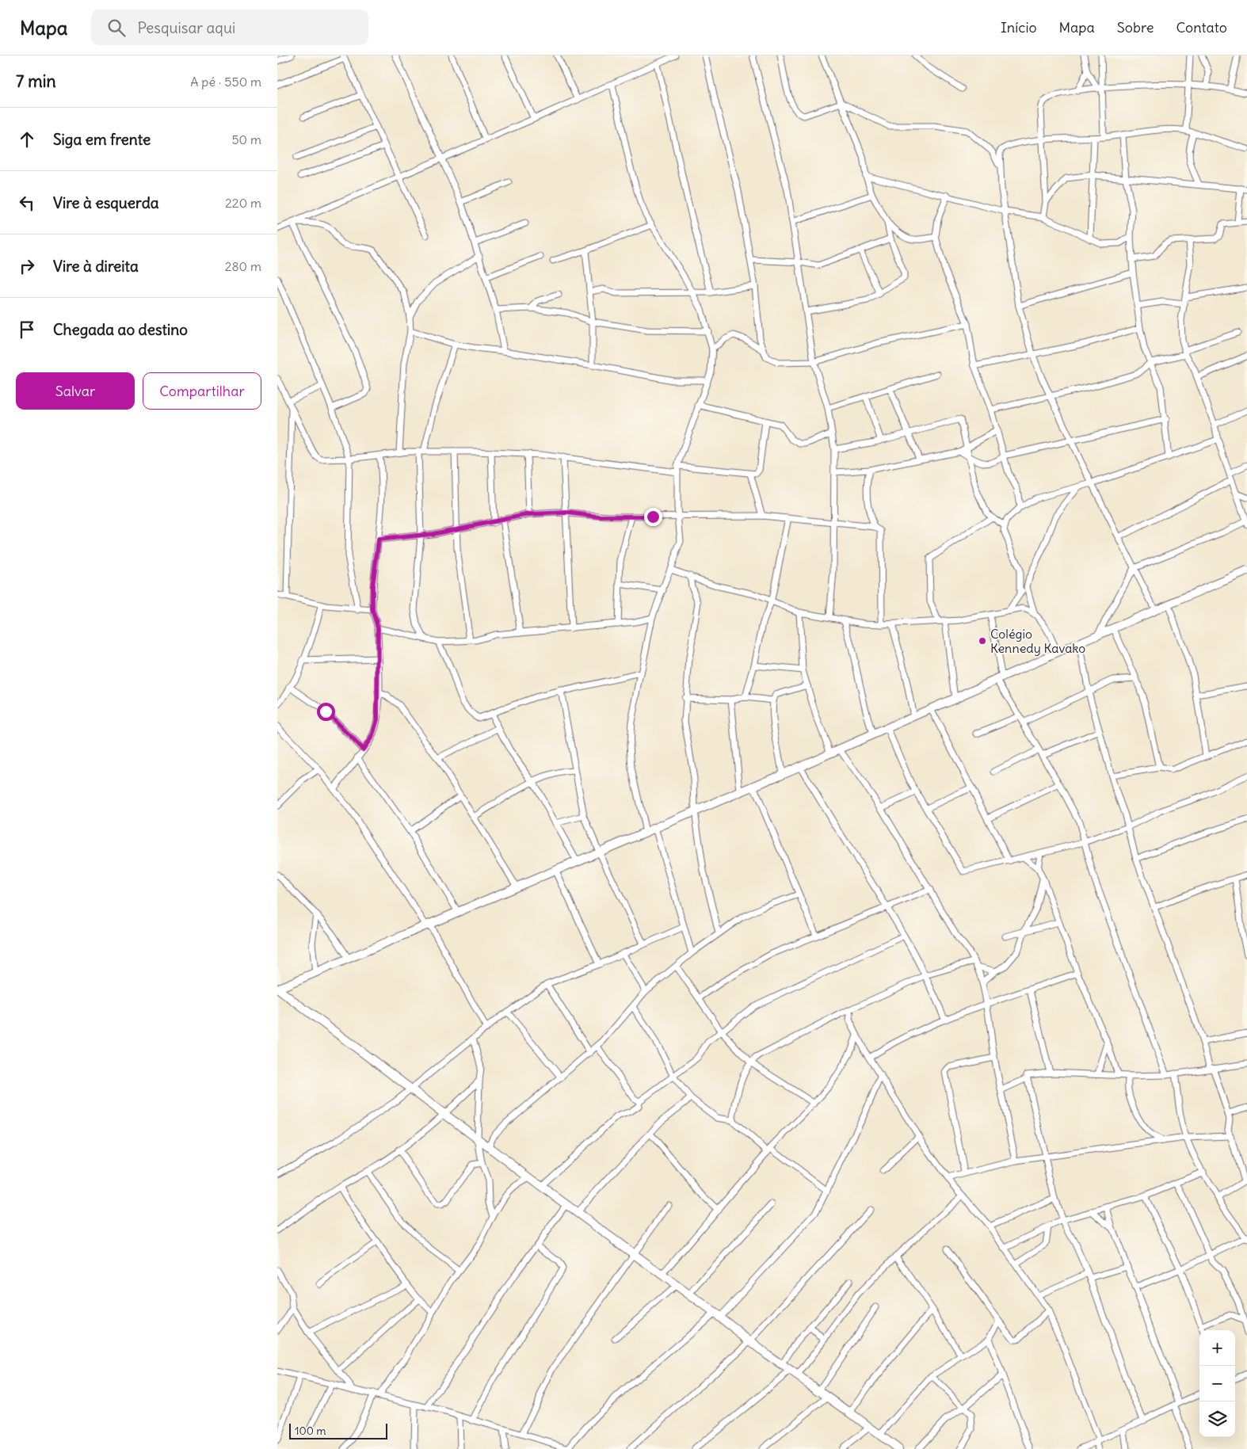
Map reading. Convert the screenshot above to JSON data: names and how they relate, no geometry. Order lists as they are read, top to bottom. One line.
{"places":["Colégio Kennedy Kavako"],"scale_bar":"100 m","page":{"header":"Mapa","search":"Pesquisar aqui","nav":["Início","Mapa","Sobre","Contato"],"heading":["7 min","A pé · 550 m"],"list":[["Siga em frente","50 m"],["Vire à esquerda","220 m"],["Vire à direita","280 m"],"Chegada ao destino"],"buttons":["Salvar","Compartilhar"],"map_buttons":["+","−"],"scale":"100 m"}}
